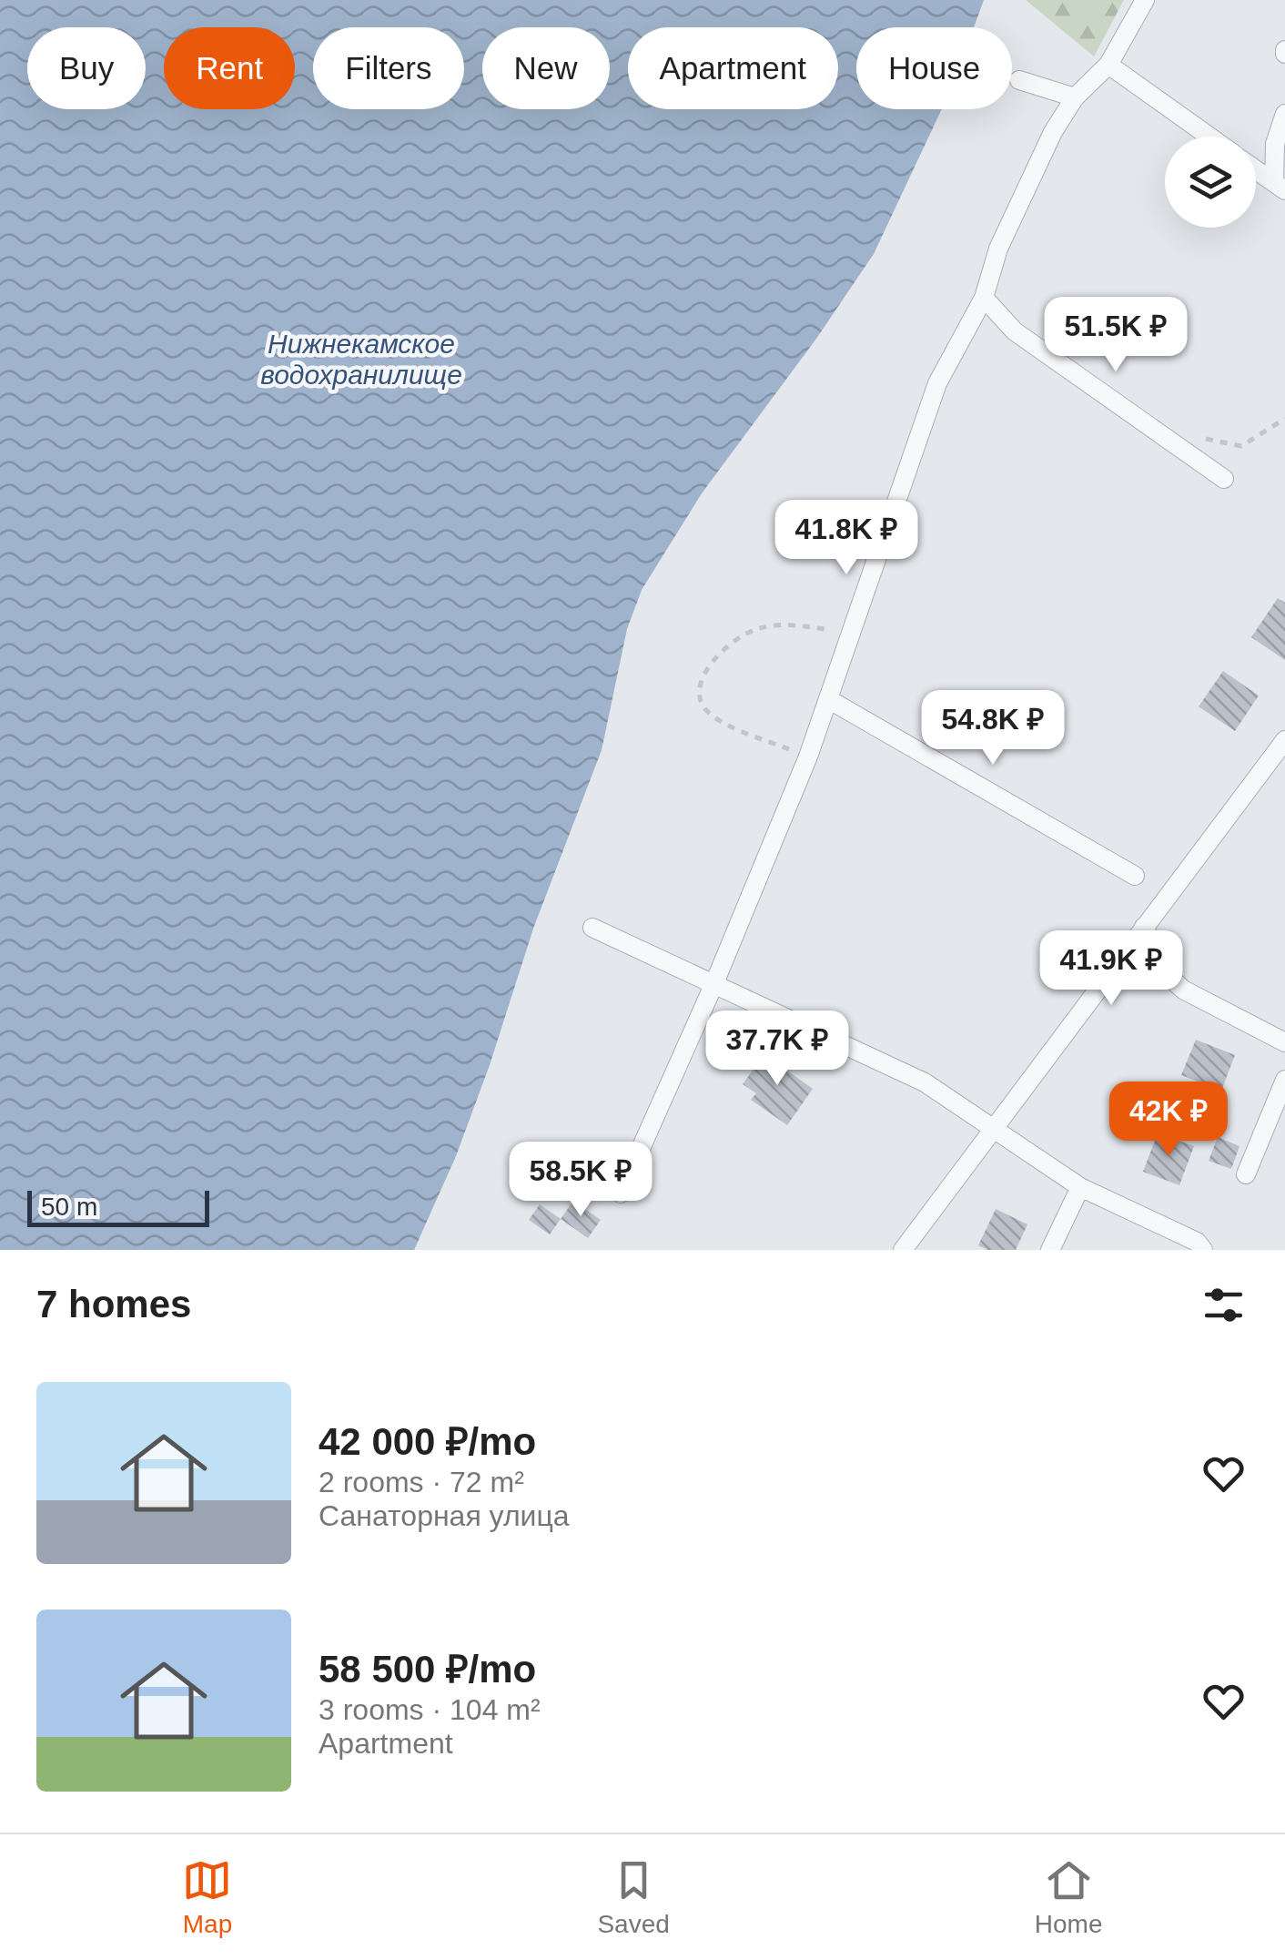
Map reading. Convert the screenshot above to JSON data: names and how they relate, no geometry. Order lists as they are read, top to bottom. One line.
{"water":["Нижнекамское водохранилище"],"scale_bar":"50 m","page":{"chip":["Buy","Rent","Filters","New","Apartment","House"],"price":["51.5K ₽","41.8K ₽","54.8K ₽","41.9K ₽","37.7K ₽","42K ₽","58.5K ₽"],"scale":"50 m","heading":"7 homes","list":[{"name":"42 000 ₽/mo","note":"2 rooms · 72 m² · Санаторная улица"},{"name":"58 500 ₽/mo","note":"3 rooms · 104 m² · Apartment"}],"tabs":["Map","Saved","Home"]}}
